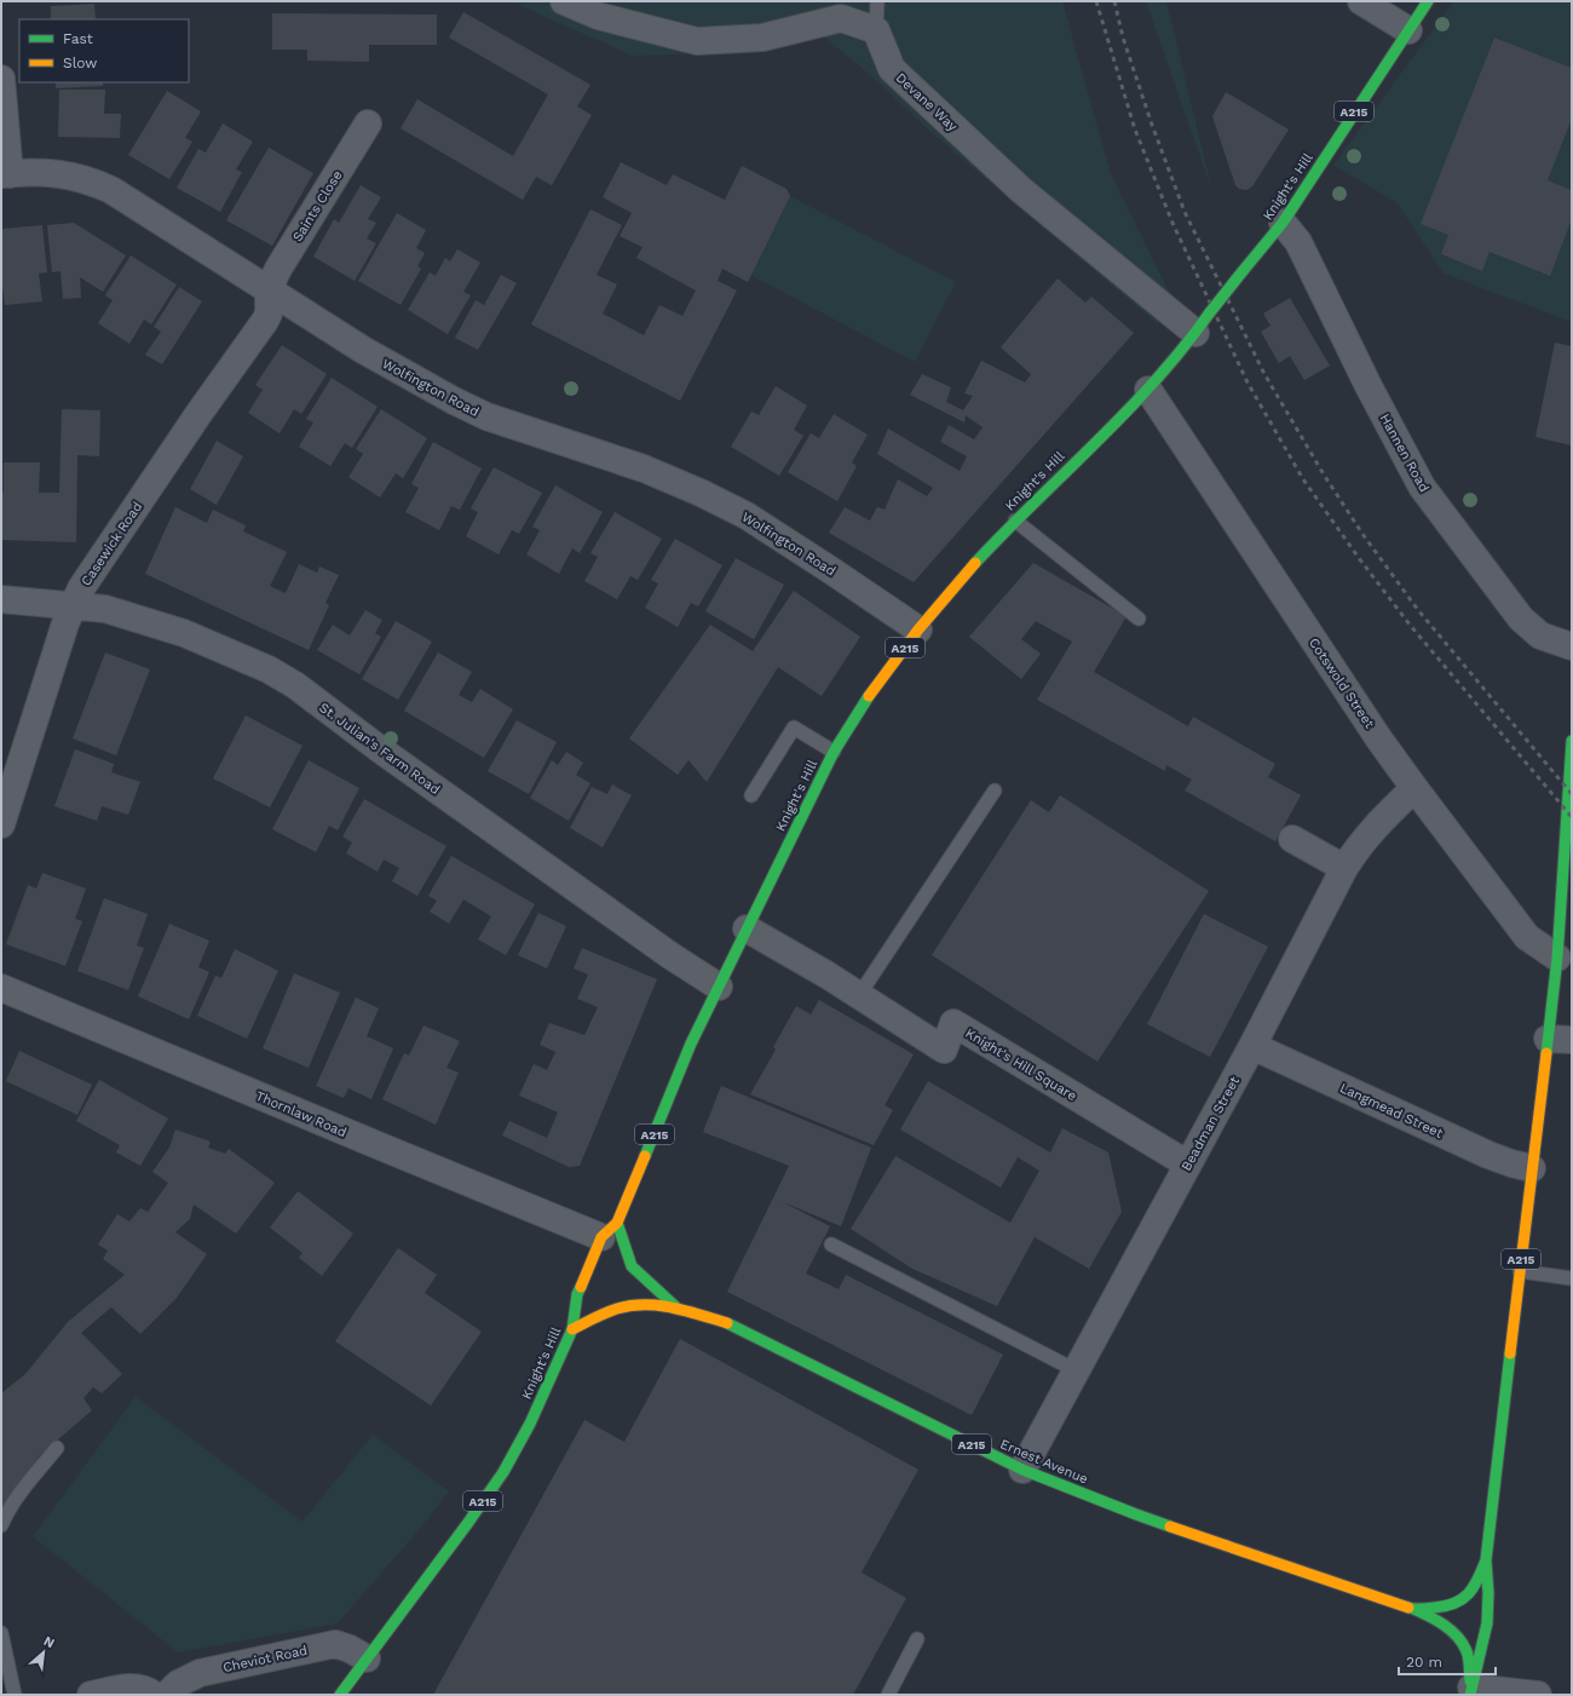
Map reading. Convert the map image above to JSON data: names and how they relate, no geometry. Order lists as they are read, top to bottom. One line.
{"streets":{"main road":["A215","Knight's Hill","Ernest Avenue"],"street":["Devane Way","Saints Close","Wolfington Road","Hannen Road","Casewick Road","Cotswold Street","St. Julian's Farm Road","Knight's Hill Square","Langmead Street","Thornlaw Road","Beadman Street","Cheviot Road"]},"crossings":[["Devane Way","Knight's Hill"],["A215","Cotswold Street"],["A215","Langmead Street"],["A215","Ernest Avenue"],["Knight's Hill","Wolfington Road"],["Knight's Hill","Hannen Road"],["Knight's Hill","Cotswold Street"],["Knight's Hill","St. Julian's Farm Road"],["Knight's Hill","Knight's Hill Square"],["Knight's Hill","Thornlaw Road"],["Knight's Hill","Ernest Avenue"],["Knight's Hill","Cheviot Road"],["Saints Close","Wolfington Road"],["Saints Close","Casewick Road"],["Wolfington Road","Casewick Road"],["Casewick Road","St. Julian's Farm Road"],["Cotswold Street","Beadman Street"],["Knight's Hill Square","Beadman Street"],["Langmead Street","Beadman Street"],["Thornlaw Road","Ernest Avenue"],["Beadman Street","Ernest Avenue"]],"legend":["Fast","Slow"],"scale_bar":"20 m","north":"top right"}
